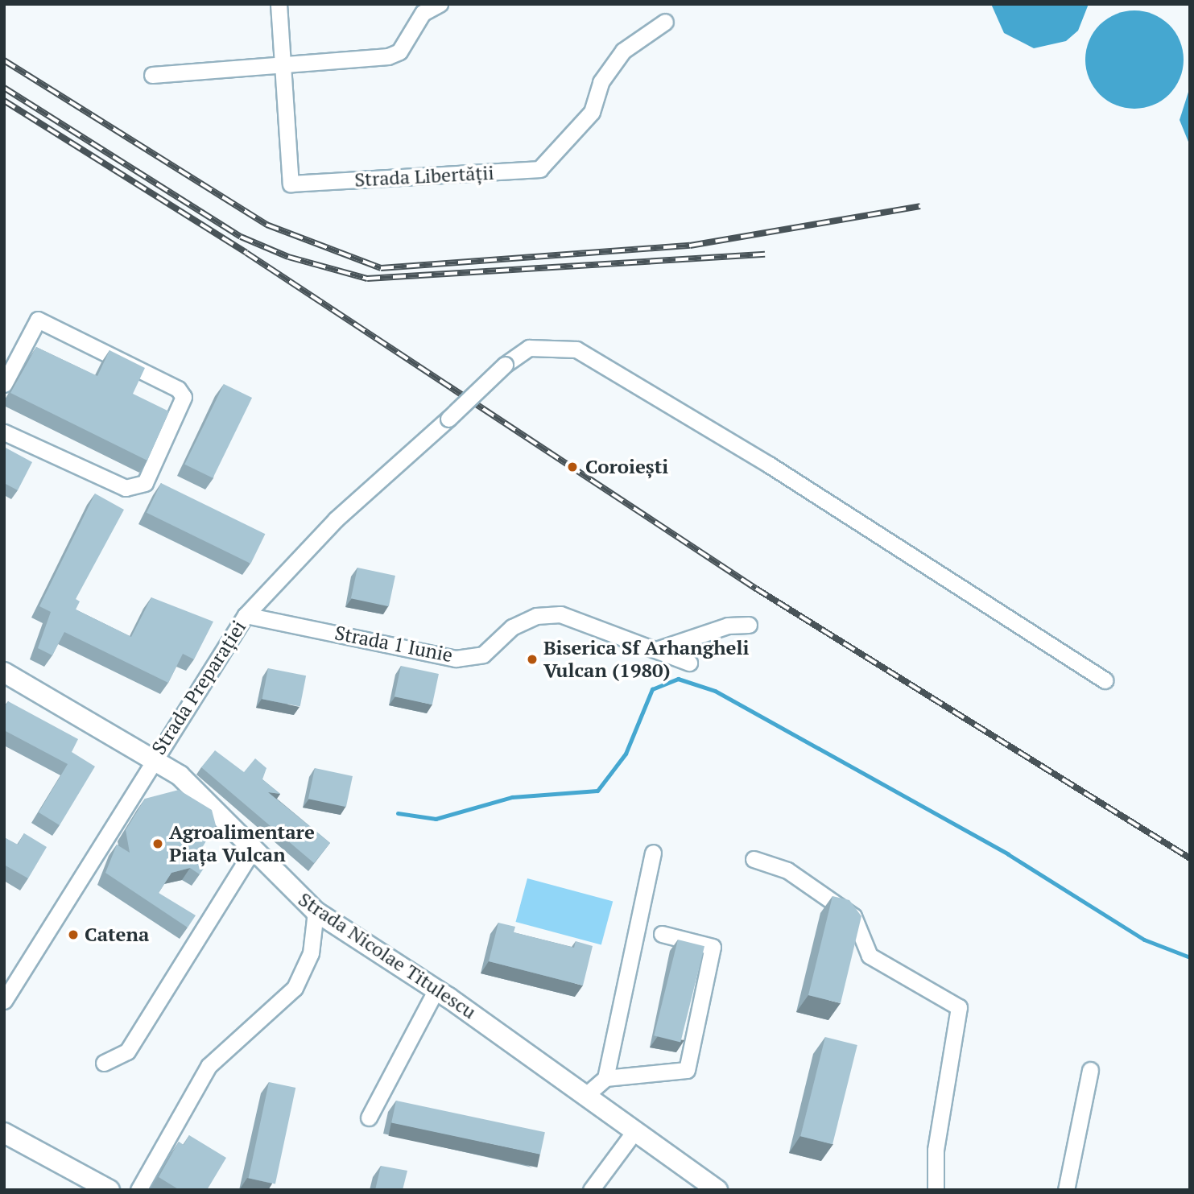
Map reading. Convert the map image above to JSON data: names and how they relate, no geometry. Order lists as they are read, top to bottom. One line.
{"streets":{"main road":["Strada Nicolae Titulescu"],"street":["Strada Libertății","Strada 1 Iunie","Strada Preparației"]},"crossings":[["Strada 1 Iunie","Strada Preparației"],["Strada Preparației","Strada Nicolae Titulescu"]],"places":["Coroiești","Biserica Sf Arhangheli Vulcan (1980)","Agroalimentare Piața Vulcan","Catena"]}
